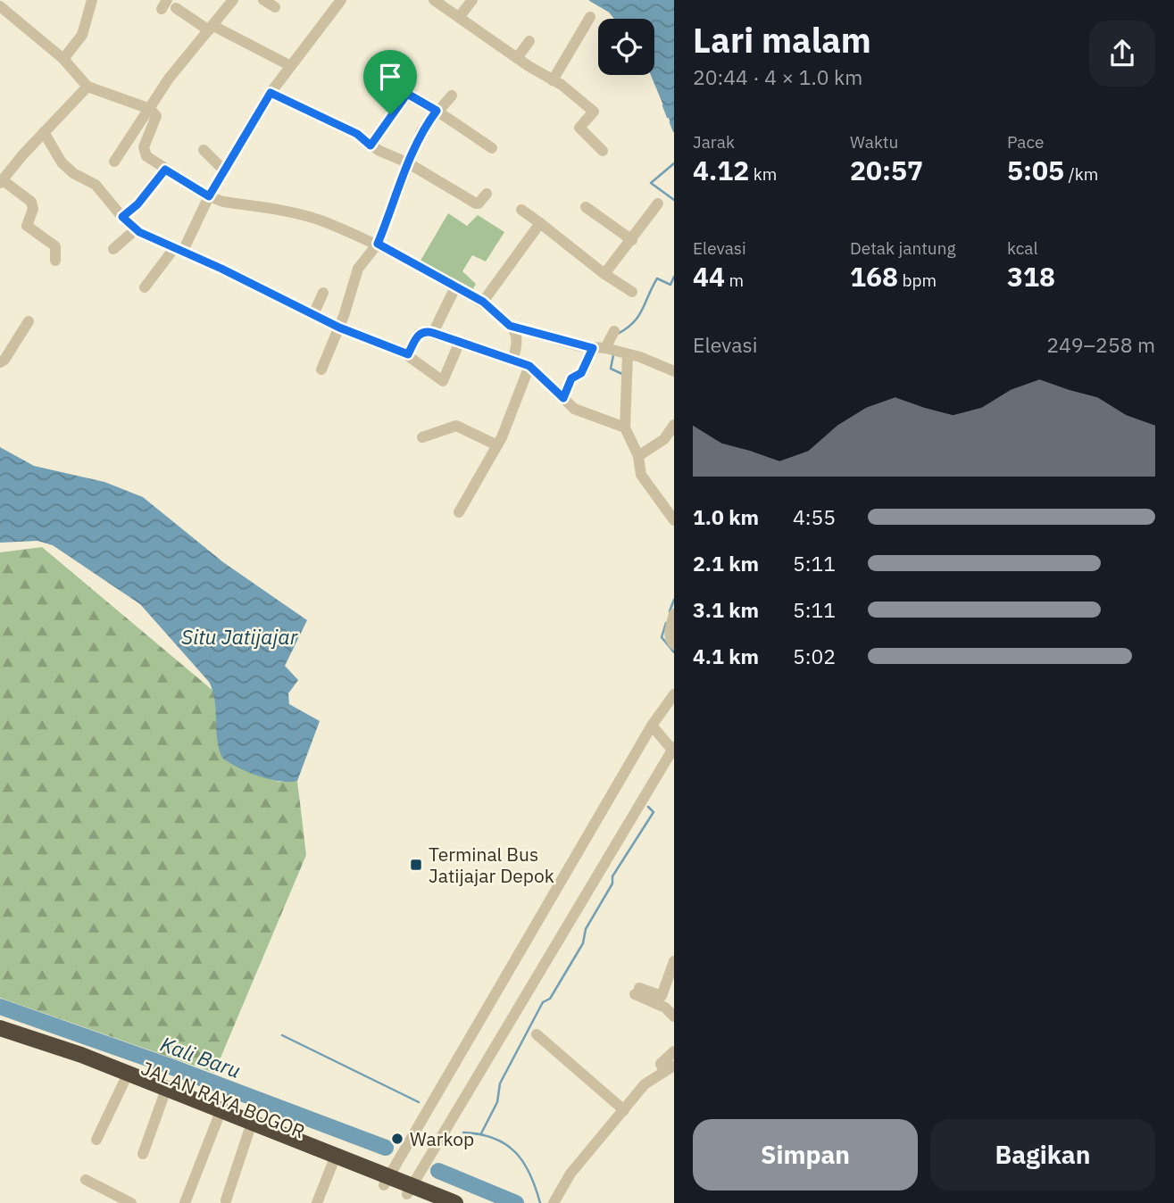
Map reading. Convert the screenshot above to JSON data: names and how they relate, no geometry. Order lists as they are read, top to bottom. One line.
{"streets":{"highway":["JALAN RAYA BOGOR"]},"water":["Situ Jatijajar","Kali Baru"],"places":{"transit":["Terminal Bus Jatijajar Depok"],"other":["Warkop"]},"page":{"heading":["Lari malam","20:44 · 4 × 1.0 km"],"stats":[["Jarak","4.12 km"],["Waktu","20:57"],["Pace","5:05 /km"],["Elevasi","44 m"],["Detak jantung","168 bpm"],["kcal","318"]],"chart":["Elevasi","249–258 m"],"list":[{"name":"1.0 km","note":"4:55"},{"name":"2.1 km","note":"5:11"},{"name":"3.1 km","note":"5:11"},{"name":"4.1 km","note":"5:02"}],"buttons":["Simpan","Bagikan"]}}
